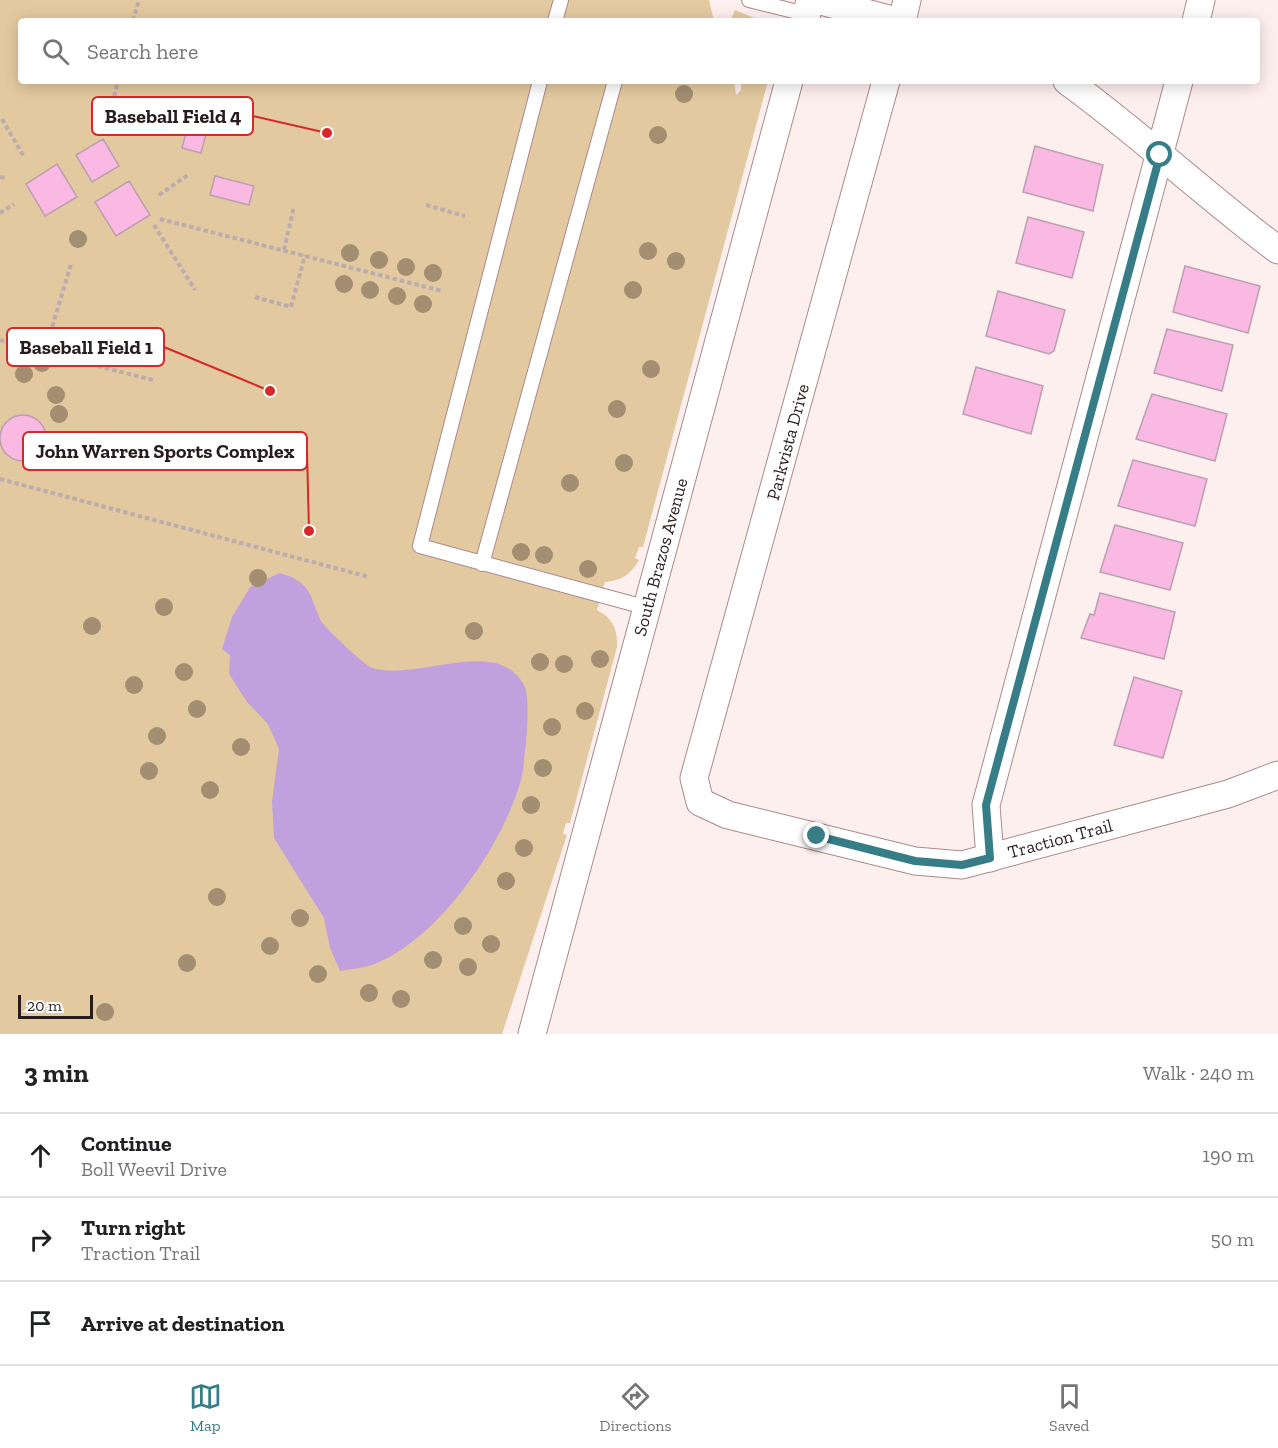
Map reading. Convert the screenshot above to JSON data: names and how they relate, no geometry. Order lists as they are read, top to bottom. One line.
{"streets":{"street":["Parkvista Drive","South Brazos Avenue","Traction Trail"]},"crossings":[["Parkvista Drive","Traction Trail"]],"places":["Baseball Field 4","Baseball Field 1","John Warren Sports Complex"],"scale_bar":"20 m","page":{"search":"Search here","scale":"20 m","heading":["3 min","Walk · 240 m"],"list":[["Continue","Boll Weevil Drive","190 m"],["Turn right","Traction Trail","50 m"],"Arrive at destination"],"nav":["Map","Directions","Saved"]}}
